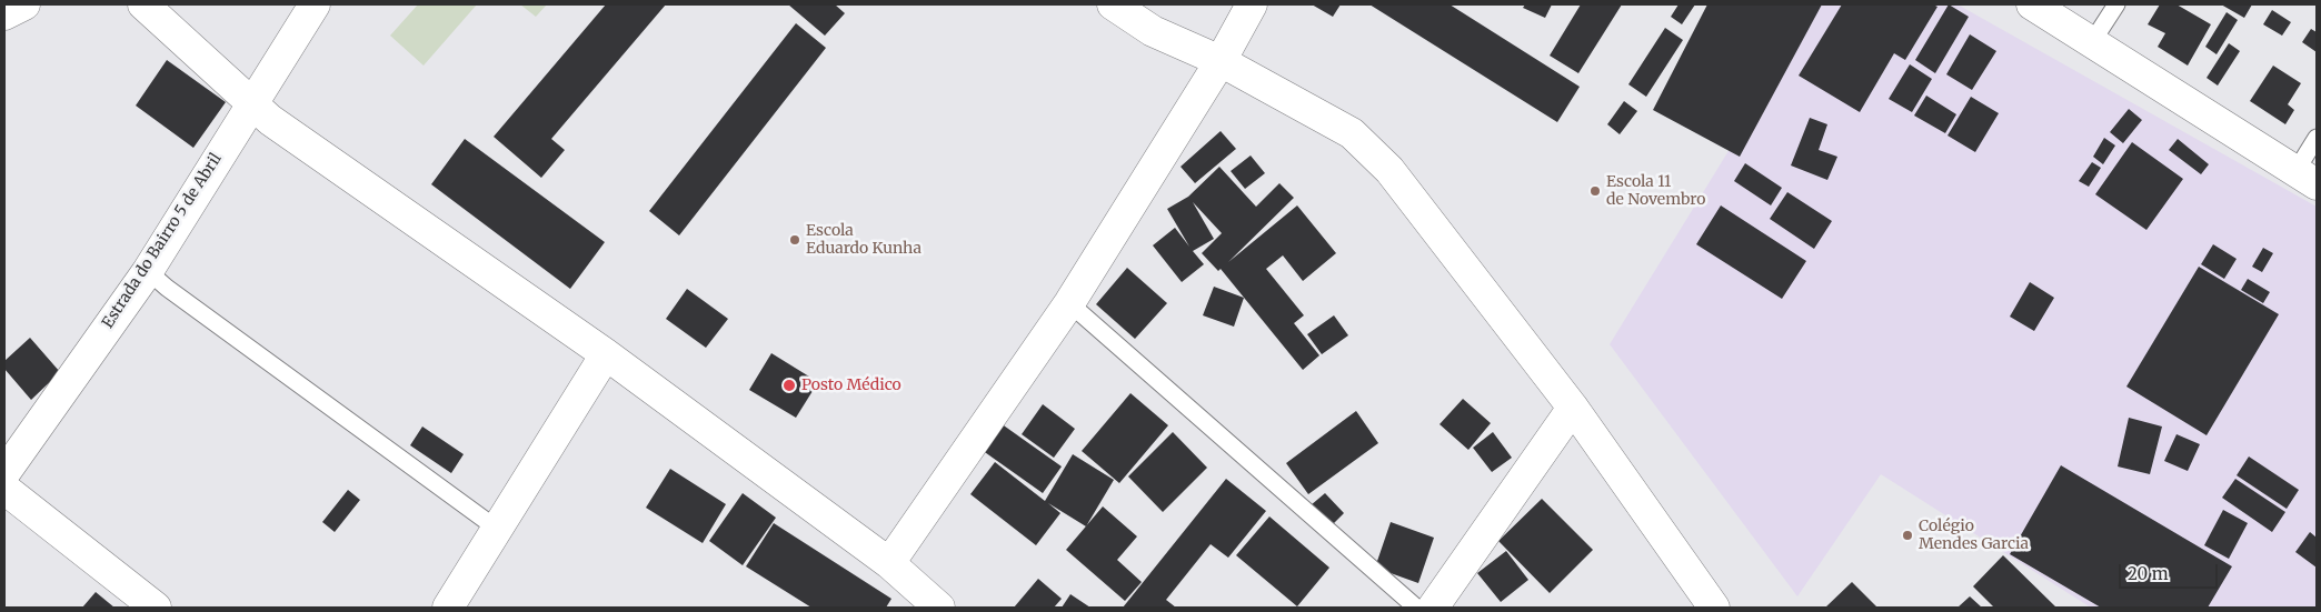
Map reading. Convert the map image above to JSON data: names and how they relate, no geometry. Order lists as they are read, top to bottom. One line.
{"streets":{"street":["Estrada do Bairro 5 de Abril"]},"places":["Escola 11 de Novembro","Escola Eduardo Kunha","Posto Médico","Colégio Mendes Garcia"],"scale_bar":"20 m"}
